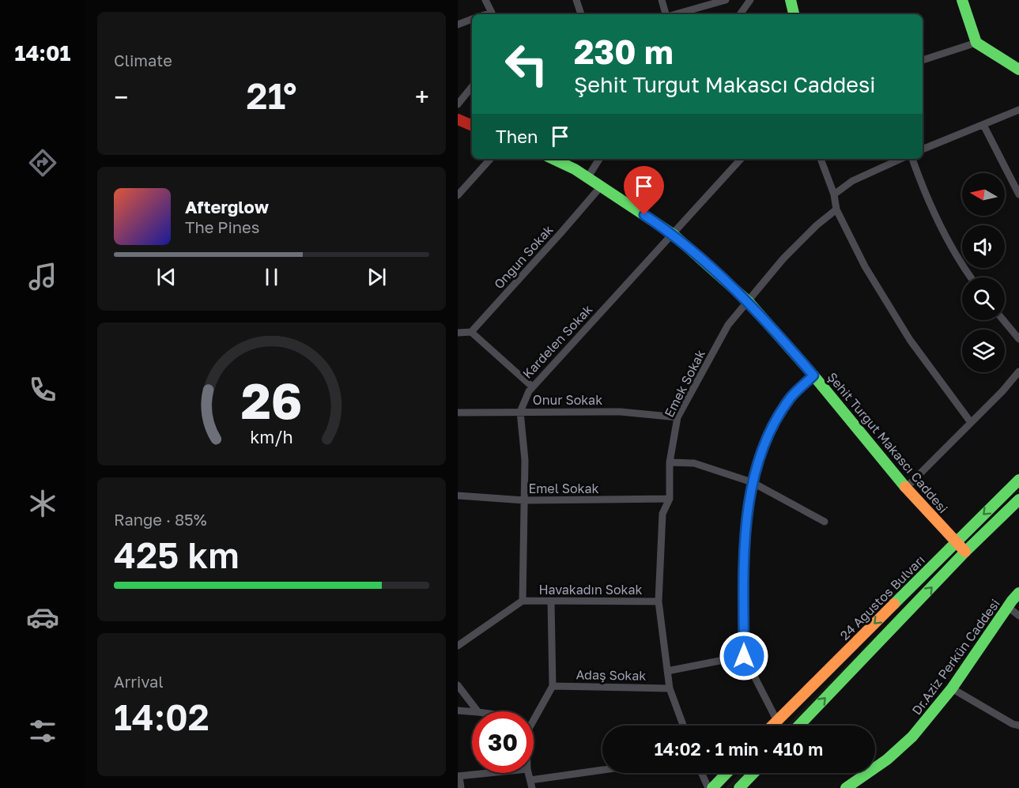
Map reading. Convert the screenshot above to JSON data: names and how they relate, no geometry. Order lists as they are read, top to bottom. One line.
{"streets":{"street":["Ongun Sokak","Kardelen Sokak","Emek Sokak","Onur Sokak","Şehit Turgut Makascı Caddesi","Emel Sokak","Havakadın Sokak","24 Ağustos Bulvarı","Dr.Aziz Perkün Caddesi","Adaş Sokak"]},"crossings":[["Ongun Sokak","Şehit Turgut Makascı Caddesi"],["Kardelen Sokak","Onur Sokak"],["Kardelen Sokak","Şehit Turgut Makascı Caddesi"],["Kardelen Sokak","Emel Sokak"],["Kardelen Sokak","Havakadın Sokak"],["Emek Sokak","Onur Sokak"],["Emek Sokak","Şehit Turgut Makascı Caddesi"],["Emek Sokak","Emel Sokak"],["Emek Sokak","Havakadın Sokak"],["Emek Sokak","Adaş Sokak"],["Şehit Turgut Makascı Caddesi","24 Ağustos Bulvarı"]],"north":"left","page":{"tabs":"14:01","tile":["Climate",["Range · 85%","425 km"],["Arrival","14:02"]],"turn":["230 m","Şehit Turgut Makascı Caddesi"],"heat":["−","21°","+"],"then":"Then","song":["Afterglow","The Pines"],"limit":"30","trip":"14:02 · 1 min · 410 m","gauge":["26","km/h"]}}
